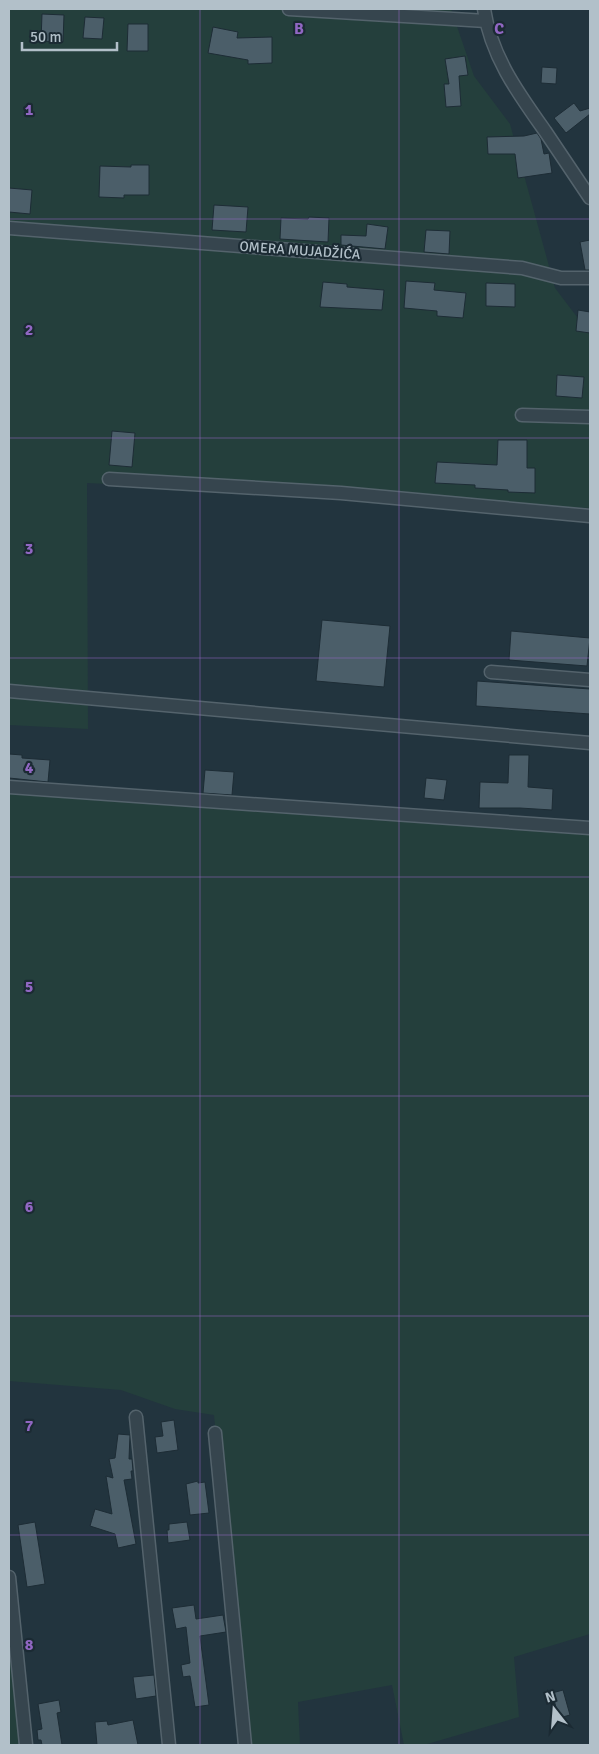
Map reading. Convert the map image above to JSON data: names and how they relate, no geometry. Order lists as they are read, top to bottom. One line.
{"streets":{"street":["OMERA MUJADŽIĆA"]},"scale_bar":"50 m","north":"top","grid":{"columns":["B","C"],"rows":["1","2","3","4","5","6","7","8"]}}
